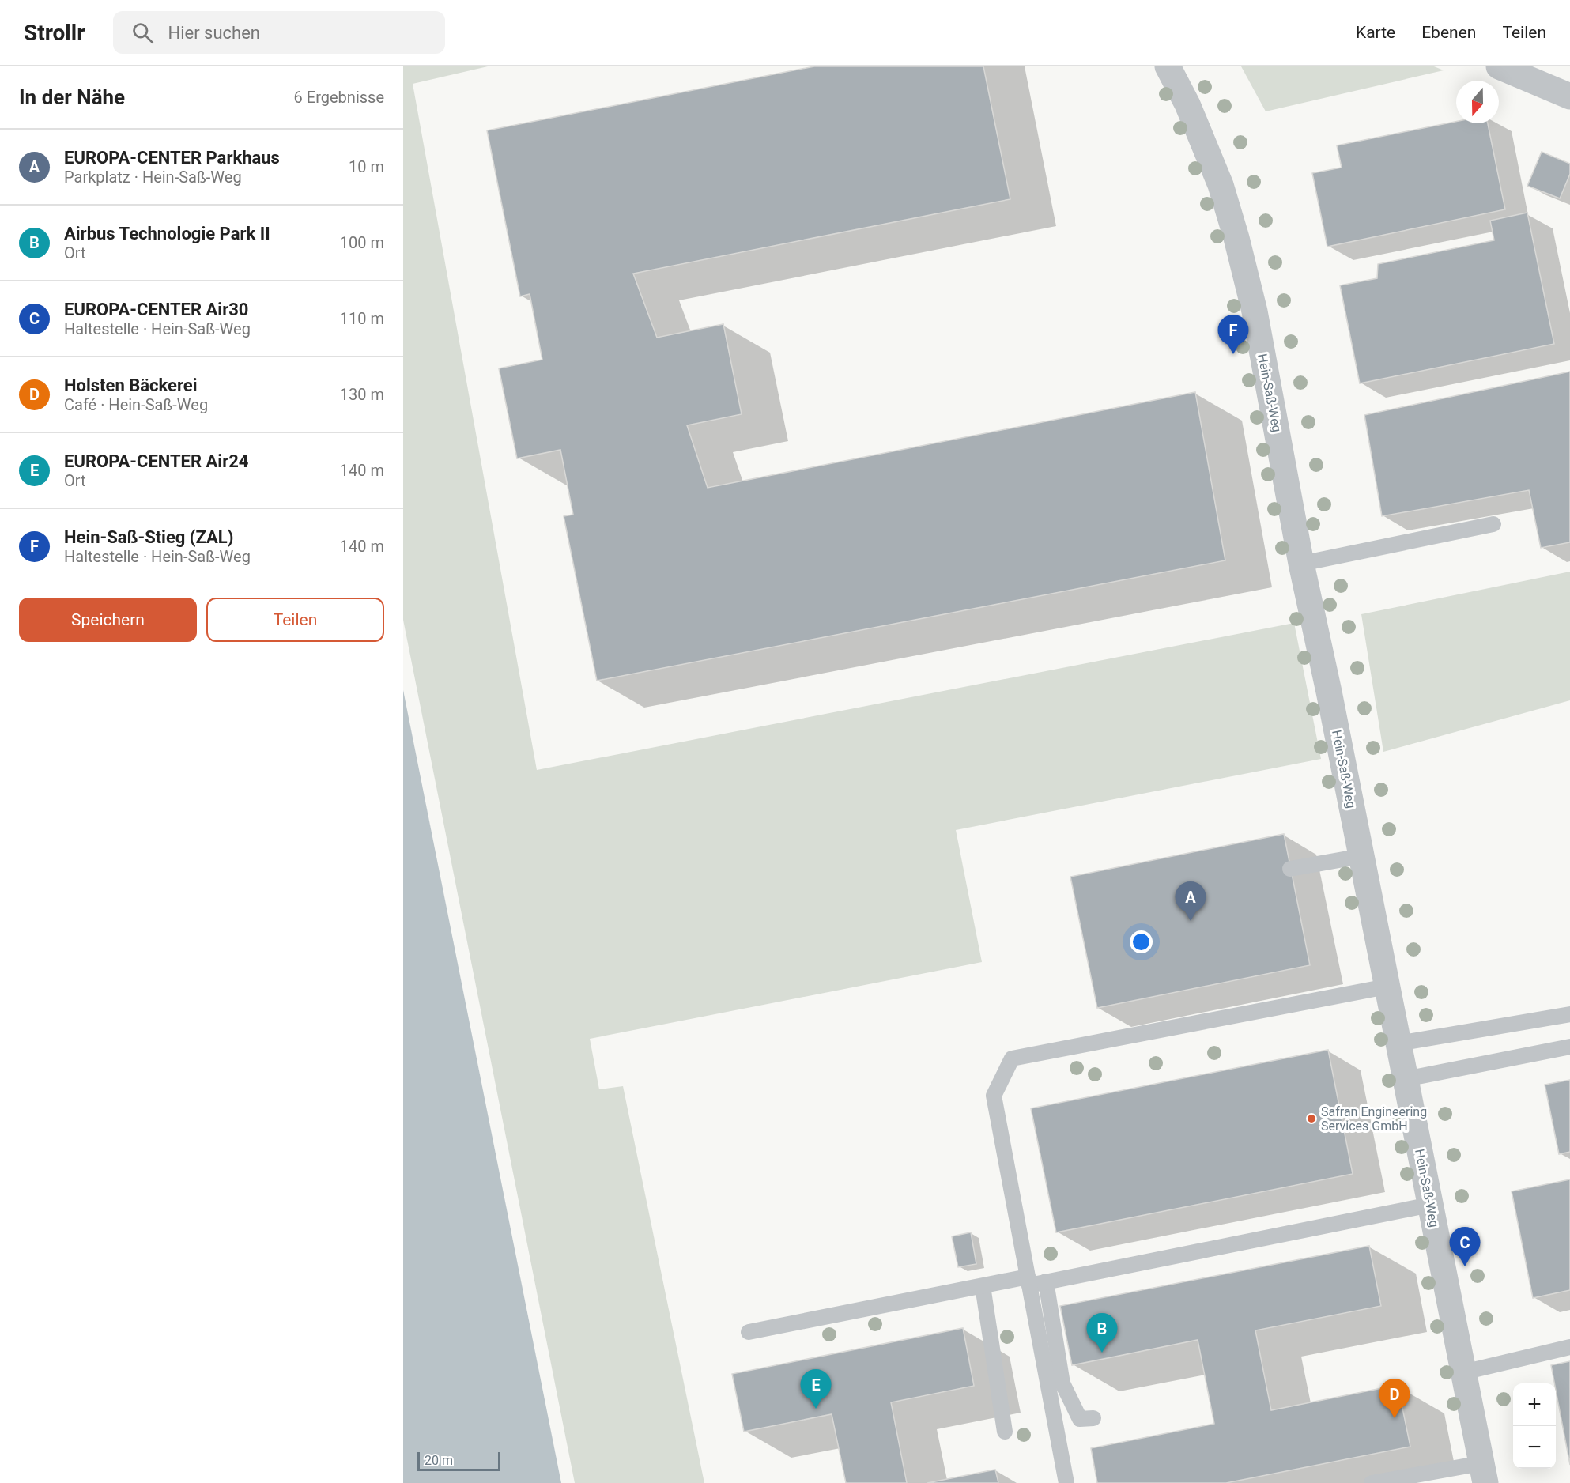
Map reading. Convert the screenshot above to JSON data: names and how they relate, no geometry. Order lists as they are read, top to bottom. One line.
{"streets":{"street":["Hein-Saß-Weg"]},"places":["Safran Engineering Services GmbH"],"scale_bar":"20 m","north":"bottom","page":{"header":"Strollr","search":"Hier suchen","nav":["Karte","Ebenen","Teilen"],"heading":["In der Nähe","6 Ergebnisse"],"list":[{"mark":"A","name":"EUROPA-CENTER Parkhaus","note":"Parkplatz · Hein-Saß-Weg","value":"10 m"},{"mark":"B","name":"Airbus Technologie Park II","note":"Ort","value":"100 m"},{"mark":"C","name":"EUROPA-CENTER Air30","note":"Haltestelle · Hein-Saß-Weg","value":"110 m"},{"mark":"D","name":"Holsten Bäckerei","note":"Café · Hein-Saß-Weg","value":"130 m"},{"mark":"E","name":"EUROPA-CENTER Air24","note":"Ort","value":"140 m"},{"mark":"F","name":"Hein-Saß-Stieg (ZAL)","note":"Haltestelle · Hein-Saß-Weg","value":"140 m"}],"pins":["F","A","C","B","E","D"],"buttons":["Speichern","Teilen"],"map_buttons":["+","−"],"scale":"20 m"}}
